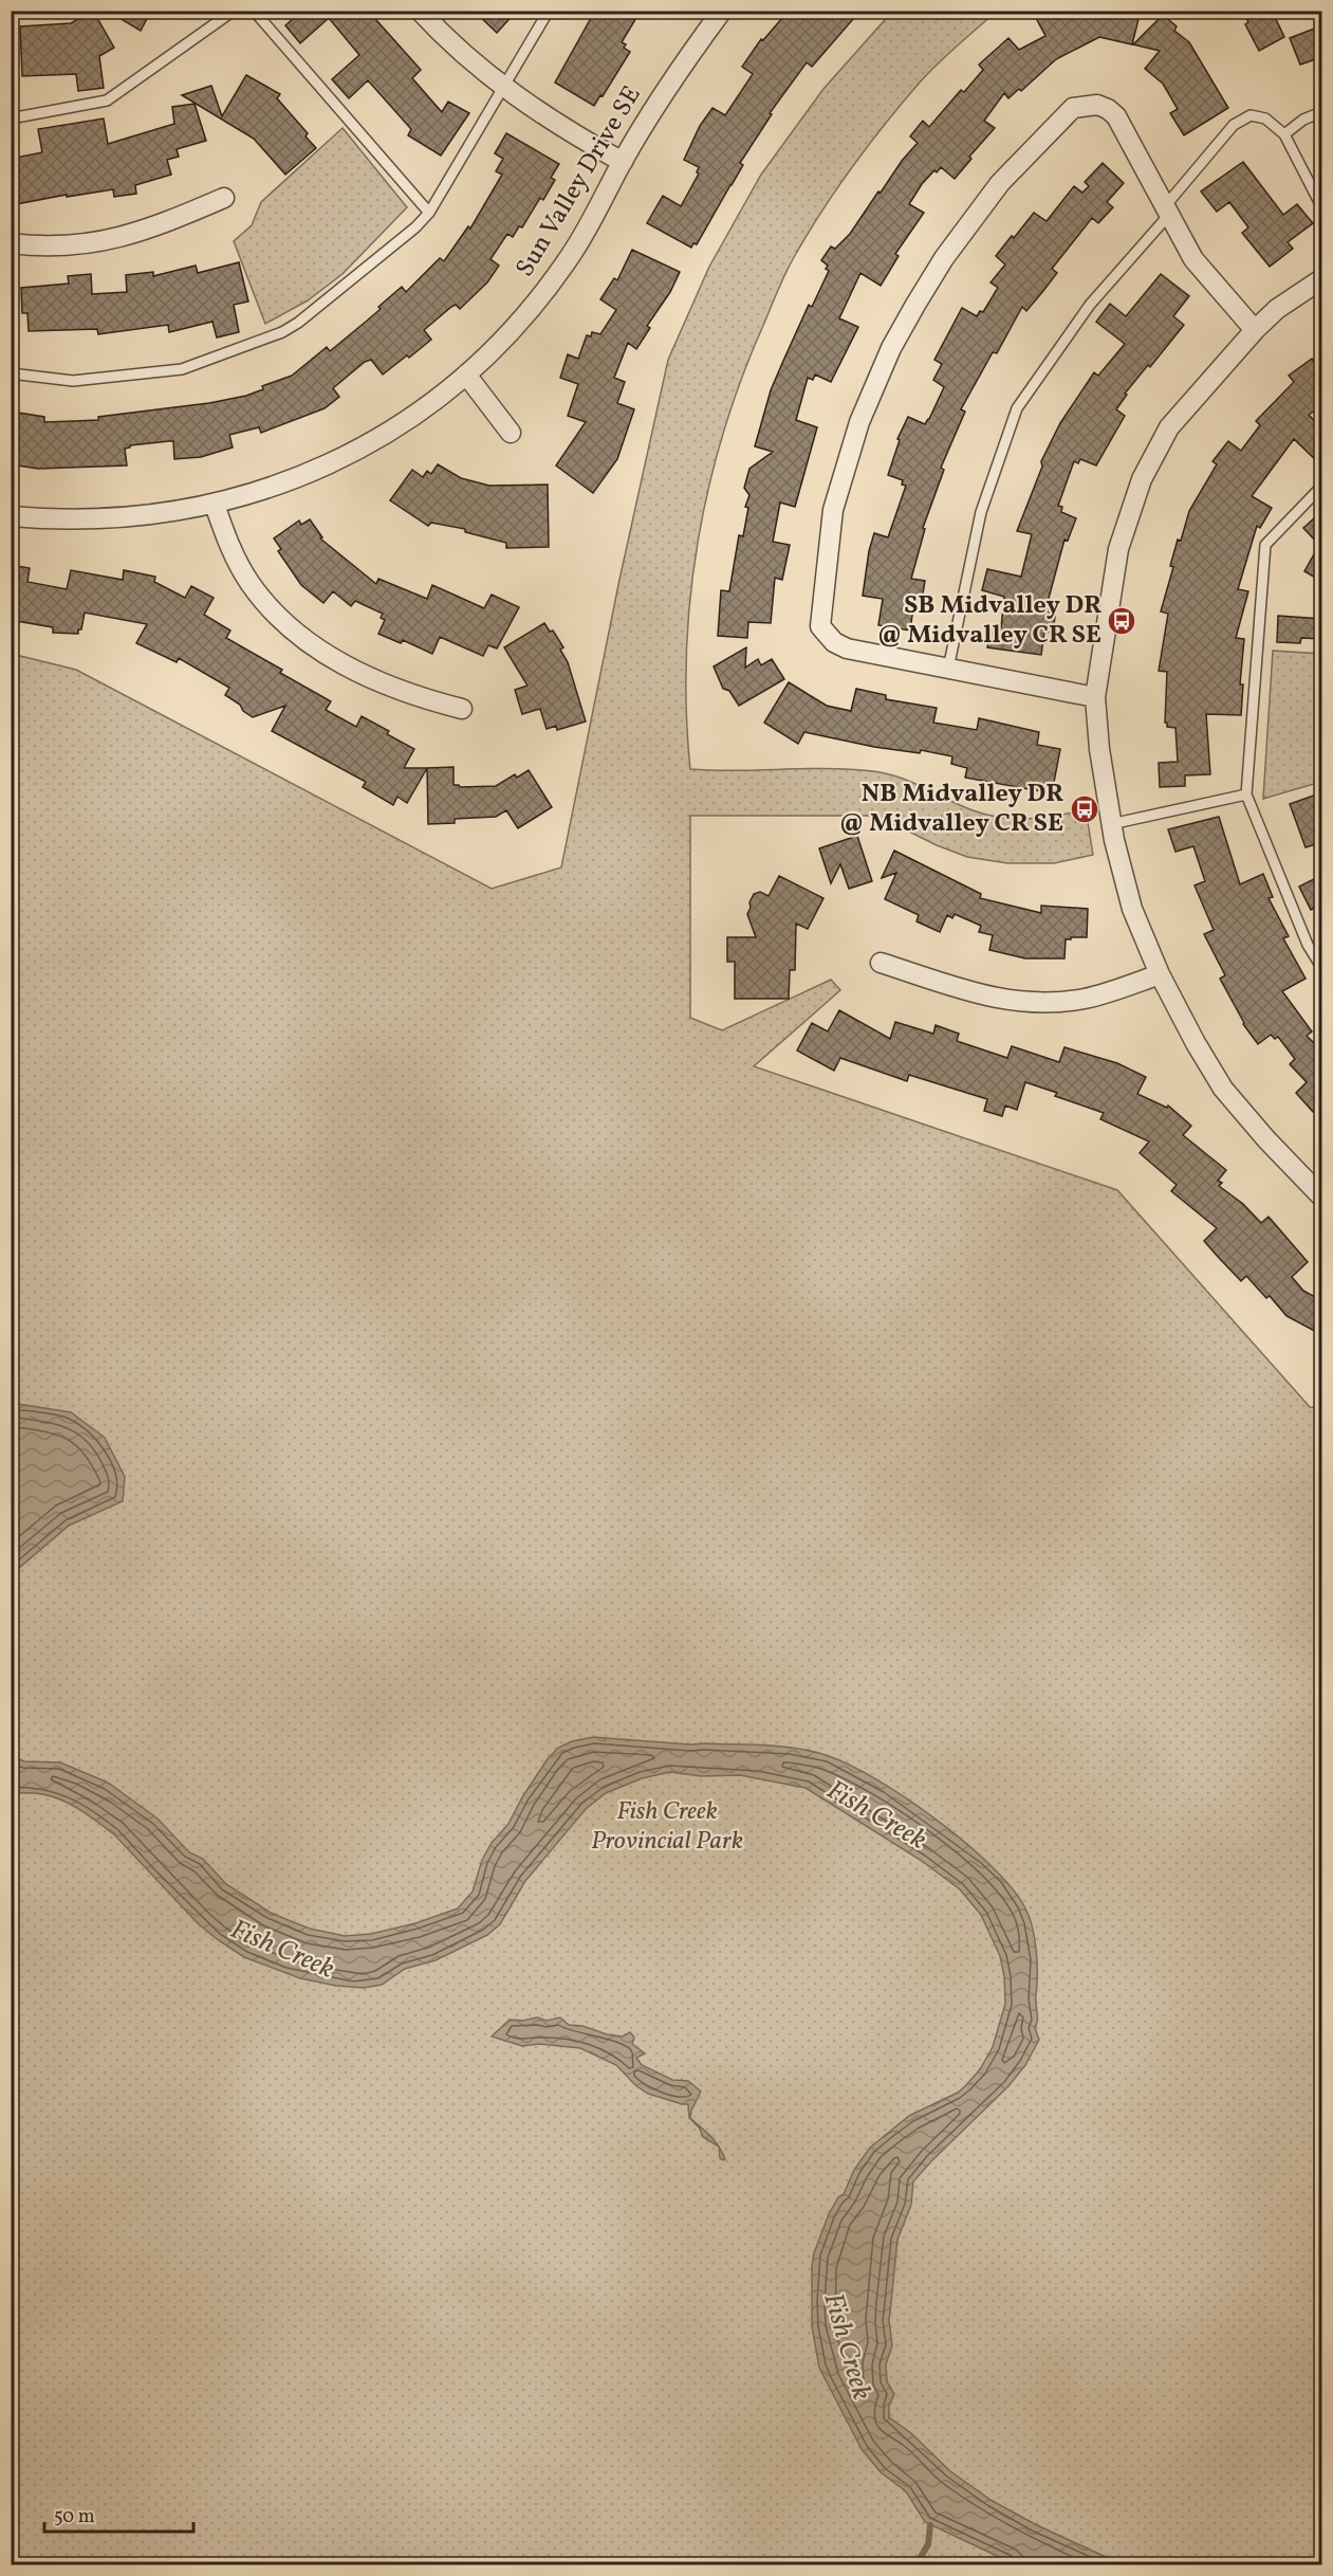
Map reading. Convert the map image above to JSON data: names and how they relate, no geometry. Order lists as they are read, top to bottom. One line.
{"streets":{"street":["Sun Valley Drive SE"]},"water":["Fish Creek"],"parks":["Fish Creek Provincial Park"],"places":{"bus stop":["SB Midvalley DR @ Midvalley CR SE","NB Midvalley DR @ Midvalley CR SE"]},"scale_bar":"50 m"}
